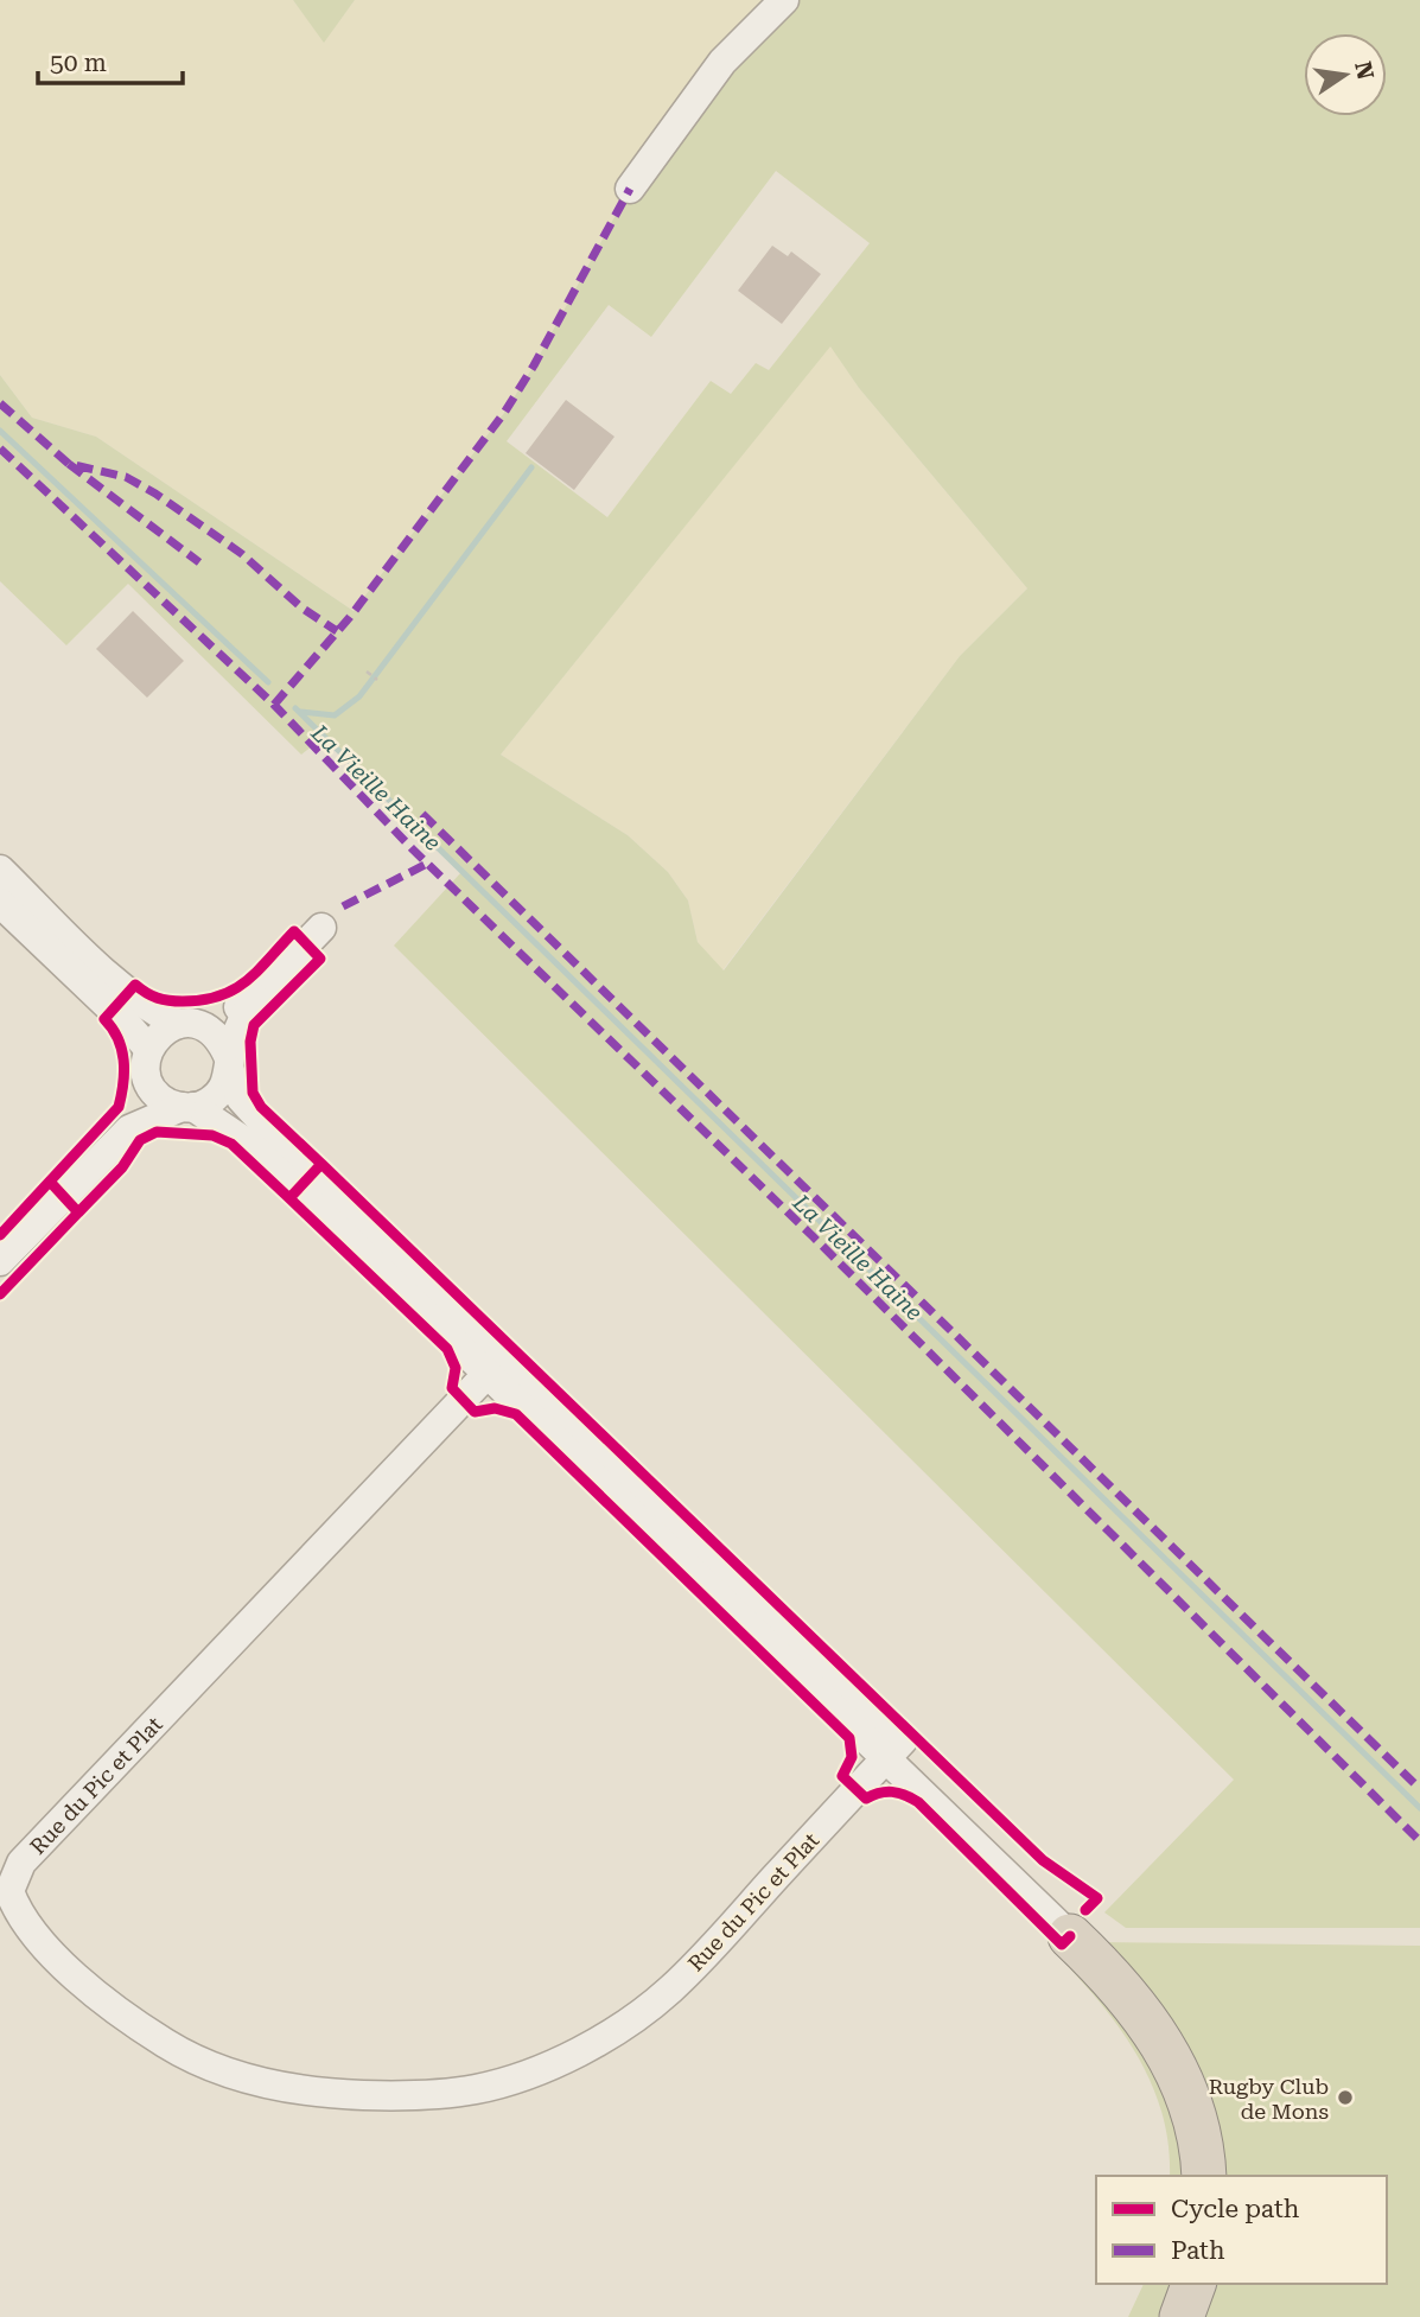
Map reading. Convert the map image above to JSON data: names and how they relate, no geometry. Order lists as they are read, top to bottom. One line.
{"streets":{"street":["Rue du Pic et Plat"]},"water":["La Vieille Haine"],"places":["Rugby Club de Mons"],"legend":["Cycle path","Path"],"scale_bar":"50 m","north":"right"}
